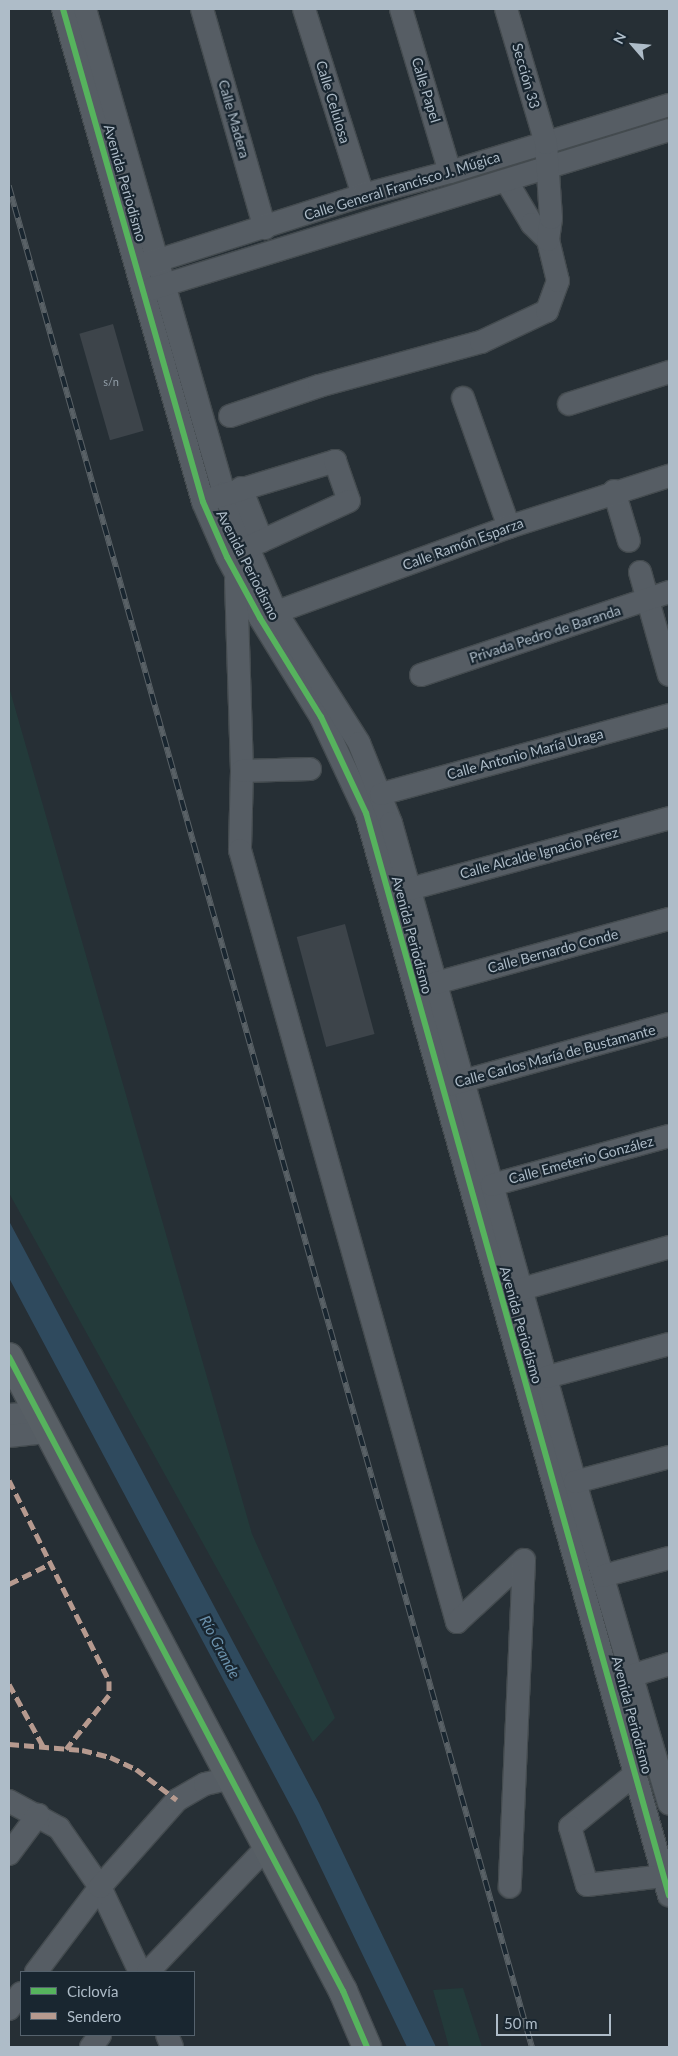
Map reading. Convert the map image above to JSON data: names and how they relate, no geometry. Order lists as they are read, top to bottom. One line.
{"streets":{"street":["Sección 33","Calle Papel","Calle Celulosa","Calle Madera","Avenida Periodismo","Calle General Francisco J. Múgica","Calle Ramón Esparza","Privada Pedro de Baranda","Calle Antonio María Uraga","Calle Alcalde Ignacio Pérez","Calle Bernardo Conde","Calle Carlos María de Bustamante","Calle Emeterio González"]},"crossings":[["Sección 33","Calle General Francisco J. Múgica"],["Calle Papel","Calle General Francisco J. Múgica"],["Calle Celulosa","Calle General Francisco J. Múgica"],["Calle Madera","Calle General Francisco J. Múgica"],["Avenida Periodismo","Calle General Francisco J. Múgica"],["Avenida Periodismo","Calle Ramón Esparza"],["Avenida Periodismo","Calle Antonio María Uraga"],["Avenida Periodismo","Calle Alcalde Ignacio Pérez"],["Avenida Periodismo","Calle Bernardo Conde"],["Avenida Periodismo","Calle Carlos María de Bustamante"],["Avenida Periodismo","Calle Emeterio González"]],"water":["Río Grande"],"house_numbers":["s/n"],"legend":["Ciclovía","Sendero"],"scale_bar":"50 m","north":"top left"}
